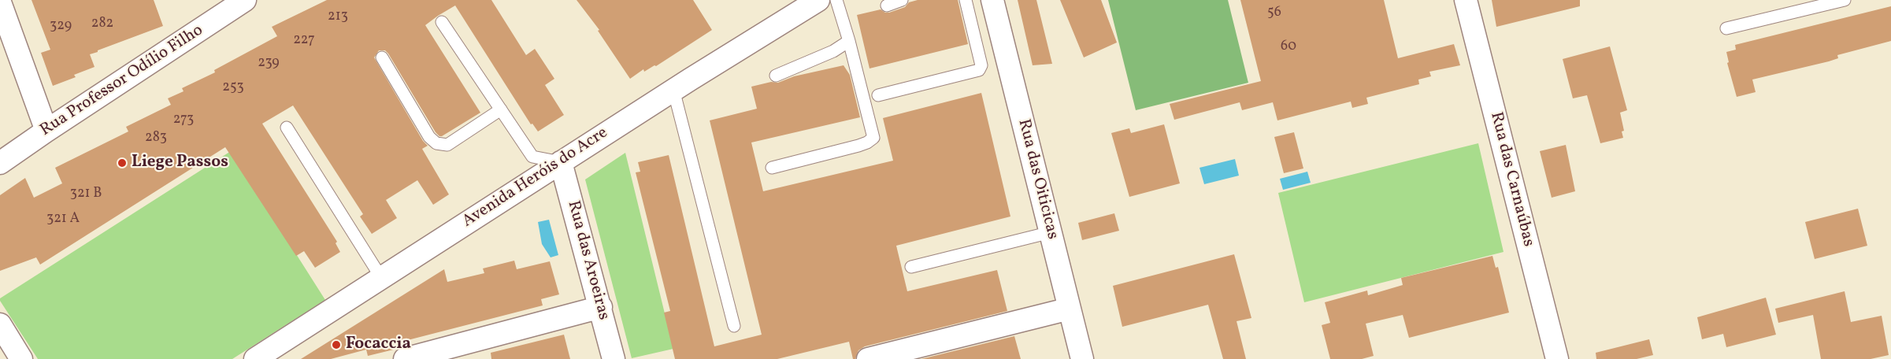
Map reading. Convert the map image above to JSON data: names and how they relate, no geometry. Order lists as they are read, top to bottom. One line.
{"streets":{"street":["Rua Professor Odílio Filho","Avenida Heróis do Acre","Rua das Oiticicas","Rua das Carnaúbas","Rua das Aroeiras"]},"crossings":[["Avenida Heróis do Acre","Rua das Aroeiras"]],"places":["Liege Passos","Focaccia"],"house_numbers":["56","213","282","329","227","60","239","253","273","283","321 B","321 A"]}
